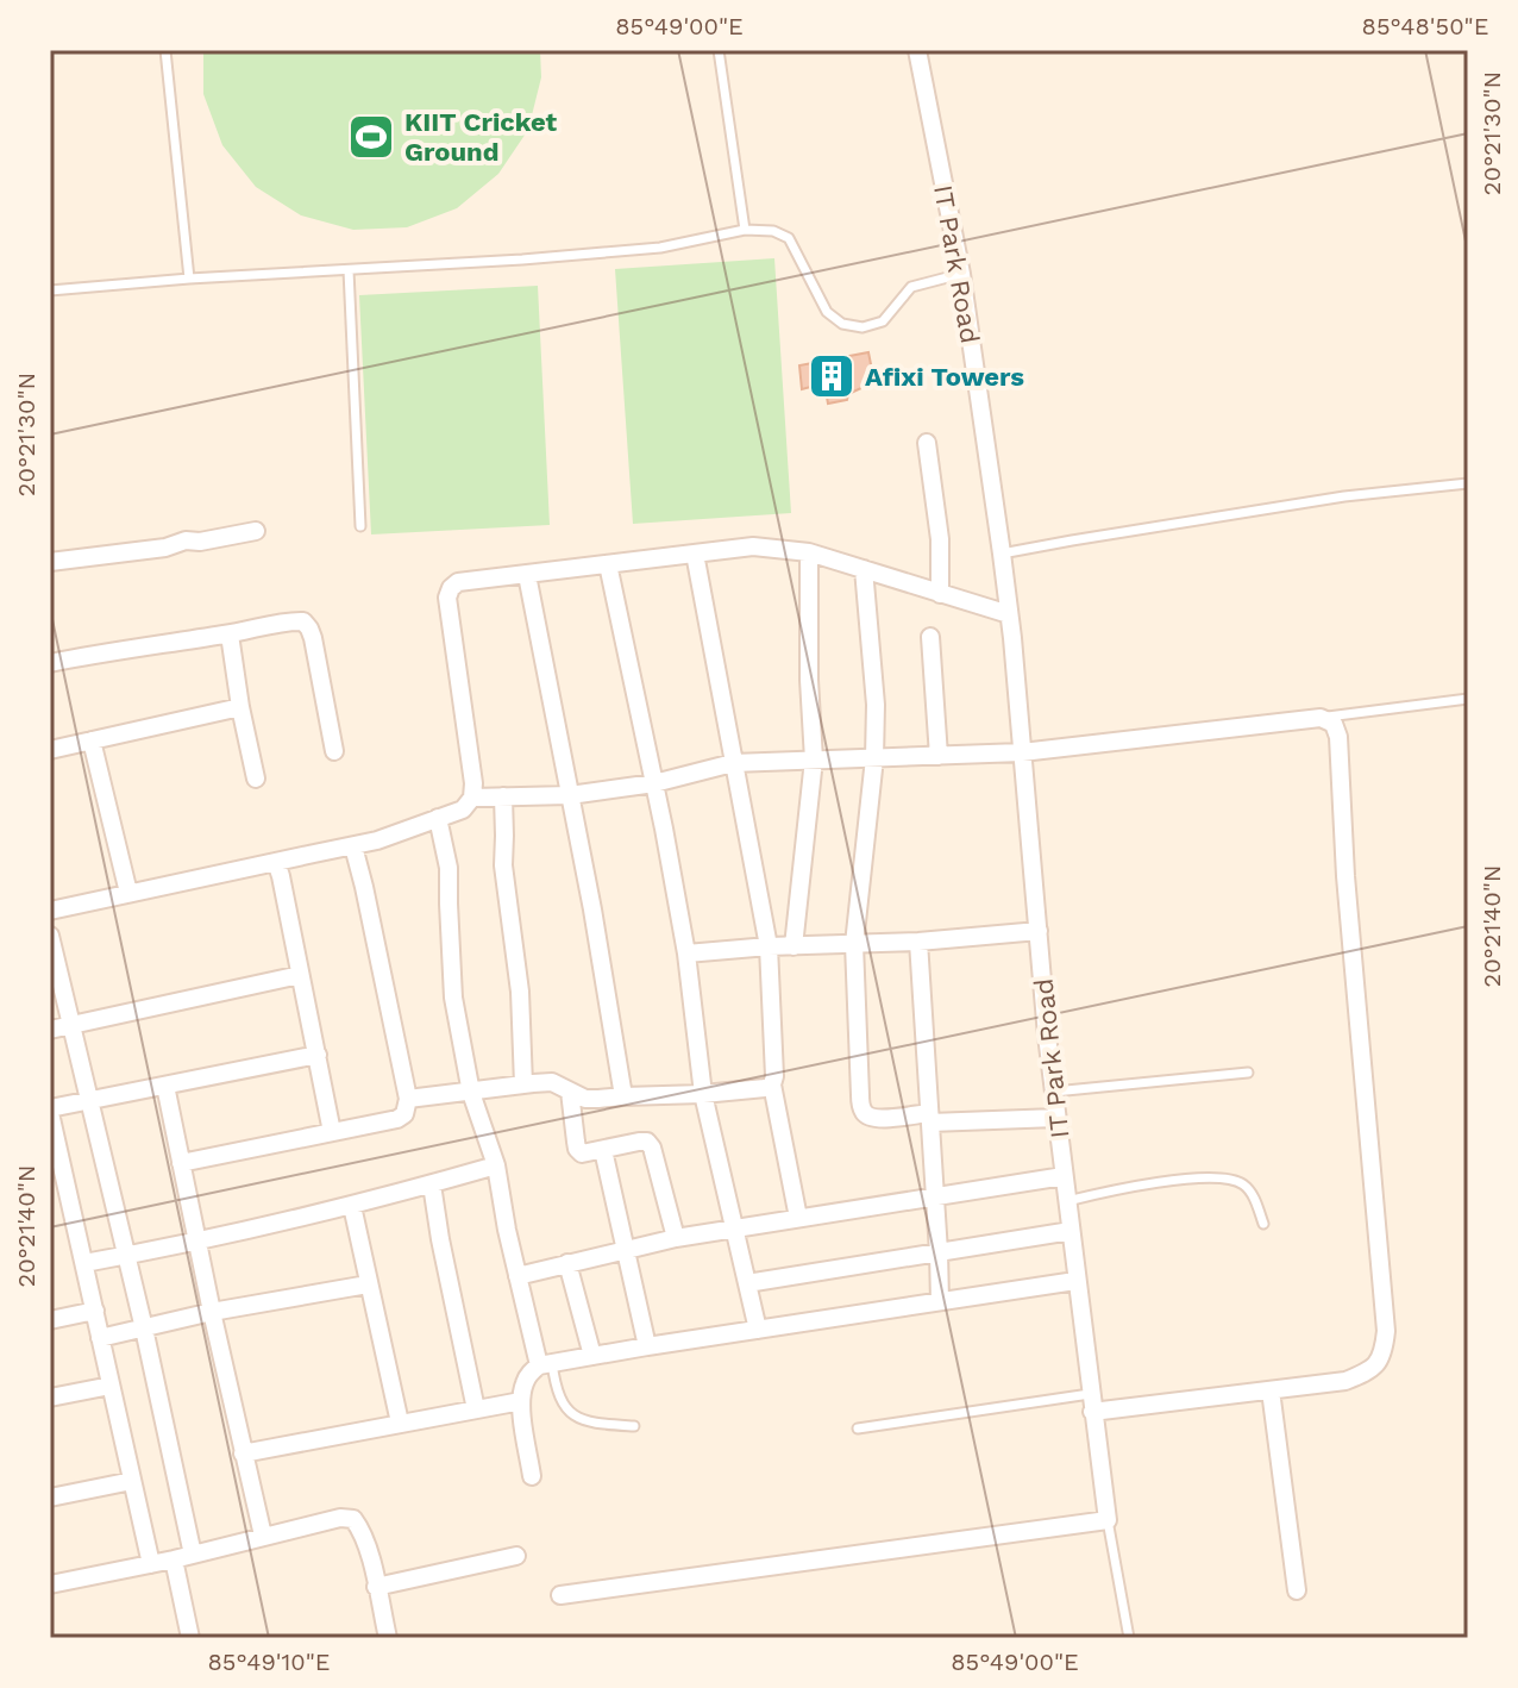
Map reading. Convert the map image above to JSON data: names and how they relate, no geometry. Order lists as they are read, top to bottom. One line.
{"streets":{"street":["IT Park Road"]},"places":{"sports":["KIIT Cricket Ground"],"building":["Afixi Towers"]},"coordinates":["85°49'00\"E","85°48'50\"E","20°21'30\"N","20°21'40\"N","85°49'10\"E"]}
